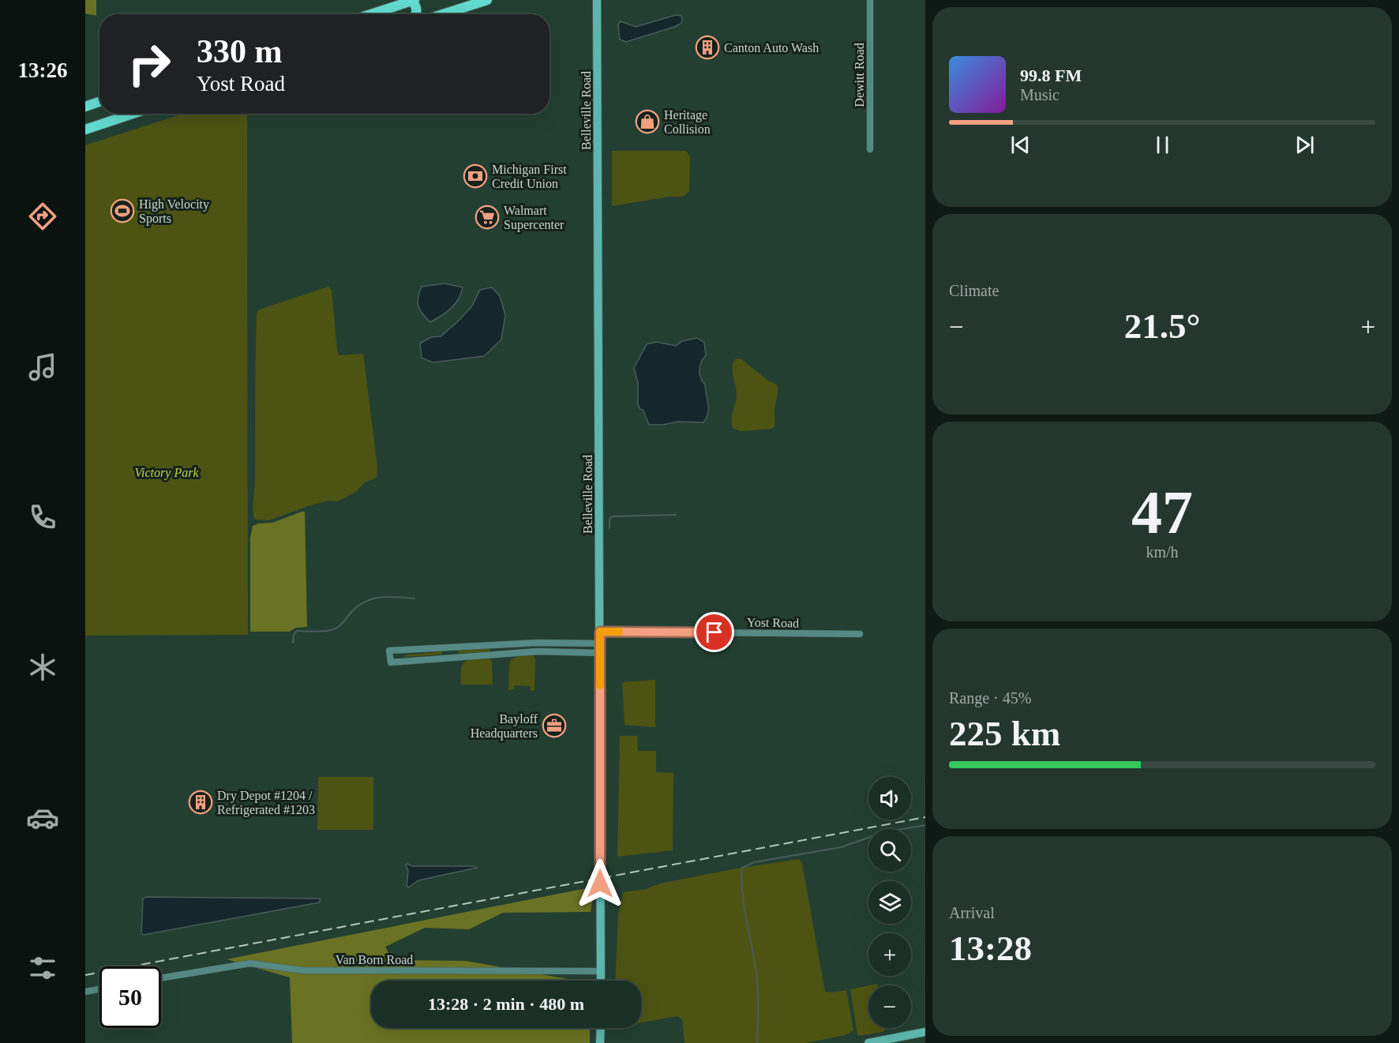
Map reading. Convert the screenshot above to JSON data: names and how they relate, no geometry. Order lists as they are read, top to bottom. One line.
{"streets":{"main road":["Belleville Road"],"street":["Dewitt Road","Yost Road","Van Born Road"]},"crossings":[["Belleville Road","Yost Road"],["Belleville Road","Van Born Road"]],"parks":["Victory Park"],"places":{"building":["Canton Auto Wash","Dry Depot #1204 / Refrigerated #1203"],"shop":["Heritage Collision"],"bank":["Michigan First Credit Union"],"sports":["High Velocity Sports"],"supermarket":["Walmart Supercenter"],"office":["Bayloff Headquarters"]},"page":{"tabs":"13:26","turn":["330 m","Yost Road"],"song":["99.8 FM","Music"],"tile":["Climate",["47","km/h"],["Range · 45%","225 km"],["Arrival","13:28"]],"heat":["−","21.5°","+"],"map_buttons":["+","−"],"limit":"50","trip":"13:28 · 2 min · 480 m"}}
